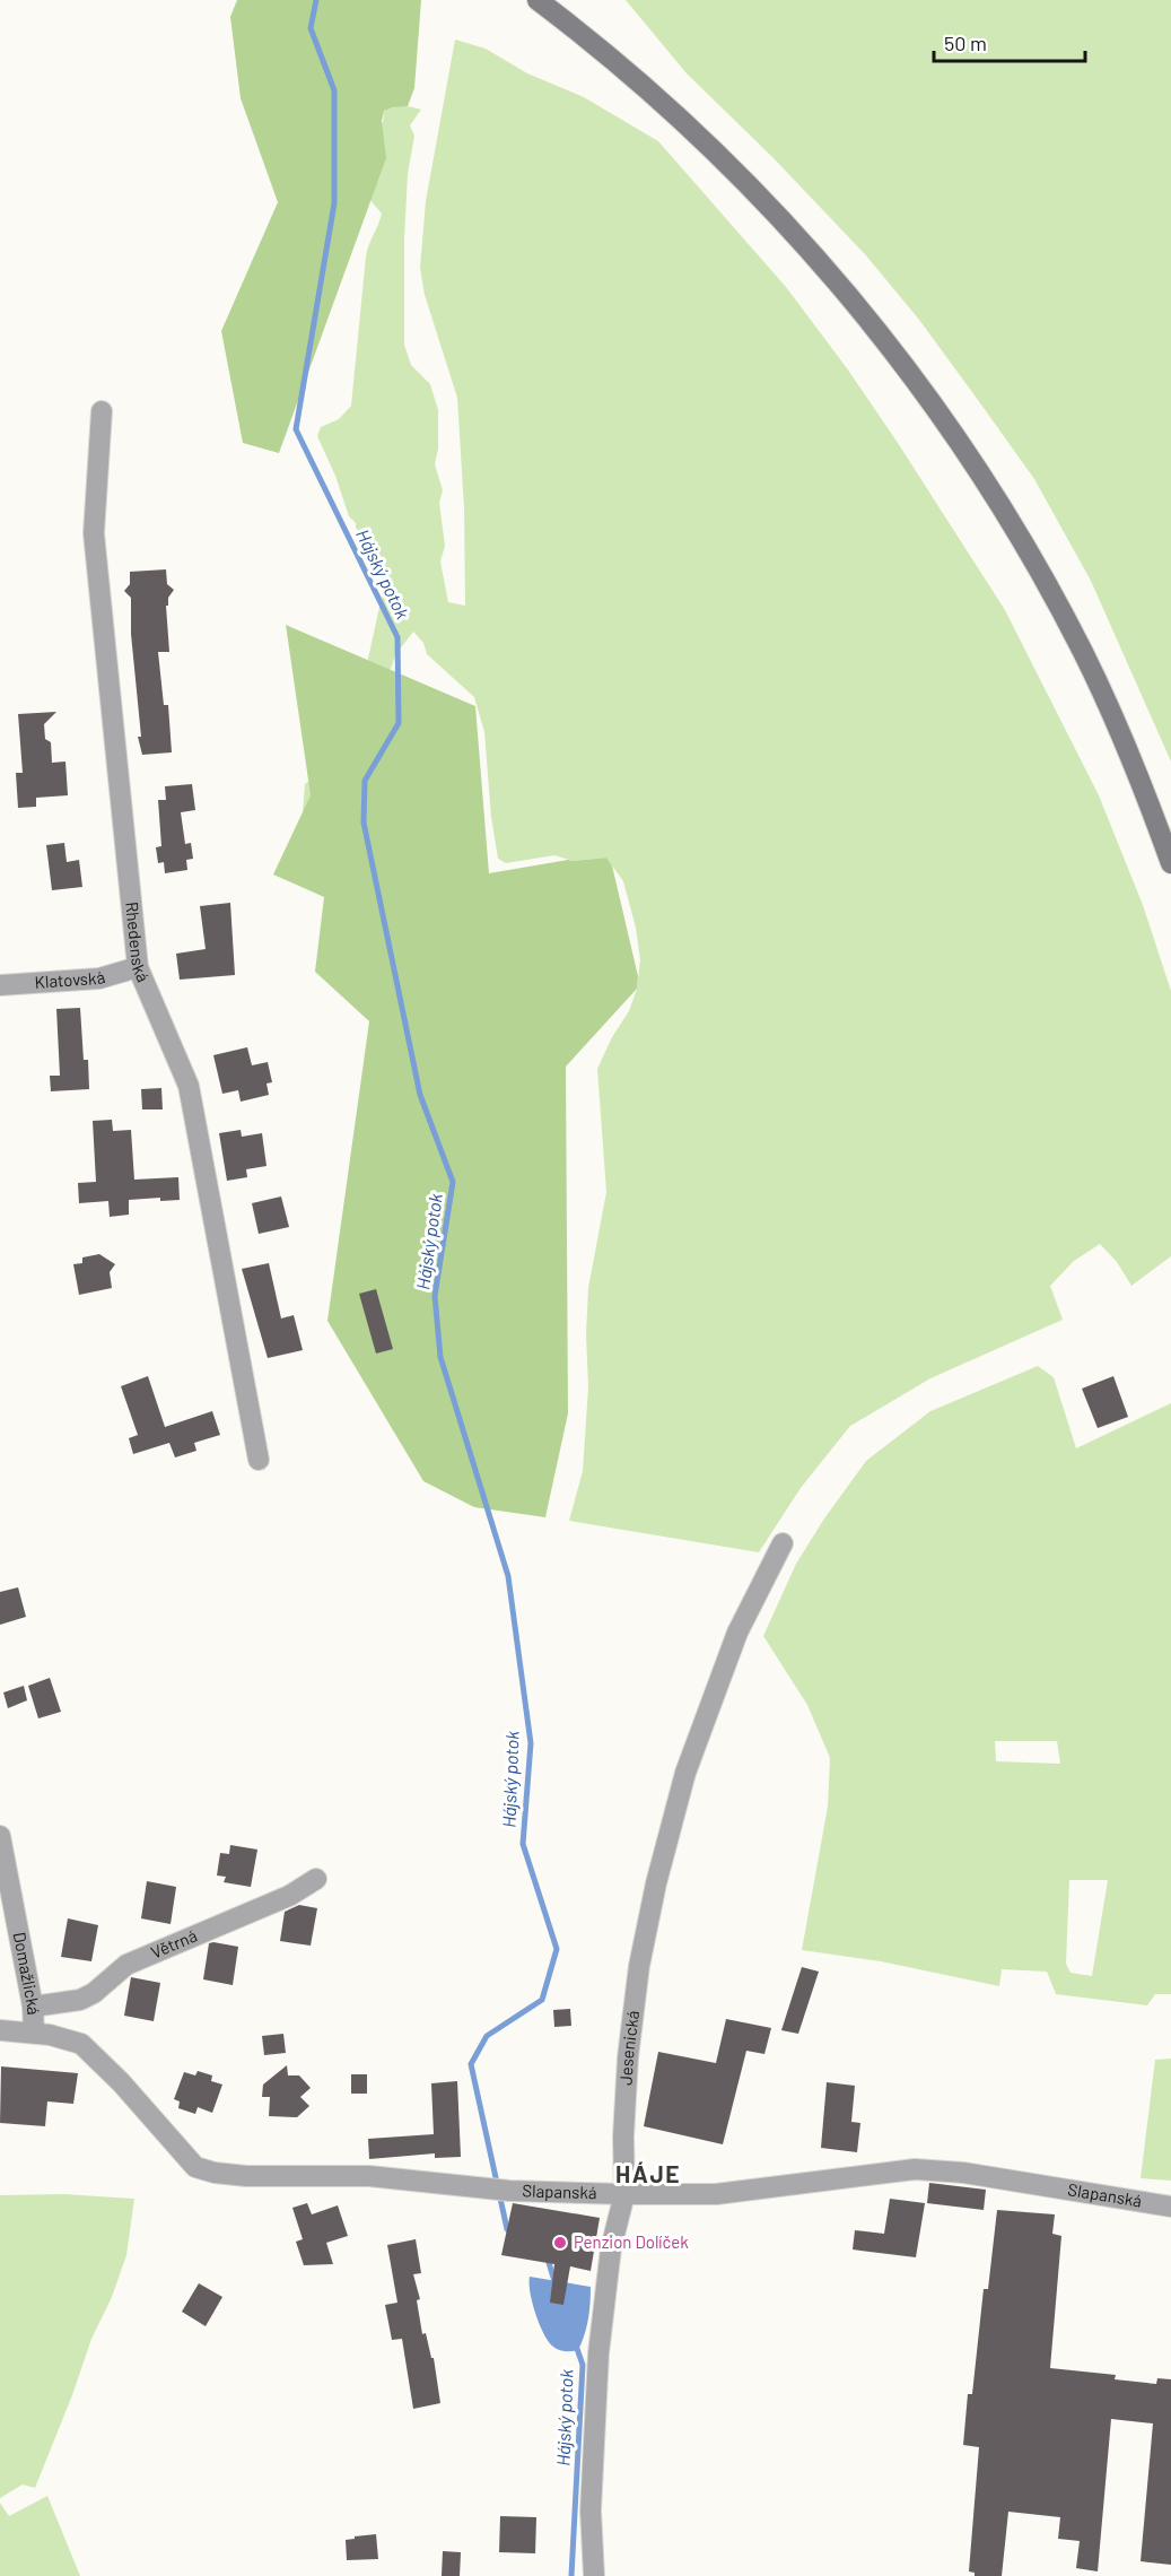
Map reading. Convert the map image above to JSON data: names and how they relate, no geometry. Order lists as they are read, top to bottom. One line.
{"streets":{"street":["Rhedenská","Klatovská","Větrná","Domažlická","Jesenická","Slapanská"]},"crossings":[["Rhedenská","Klatovská"],["Větrná","Domažlická"],["Domažlická","Slapanská"],["Jesenická","Slapanská"]],"districts":["HÁJE"],"water":["Hájský potok"],"places":["Penzion Dolíček"],"scale_bar":"50 m"}
